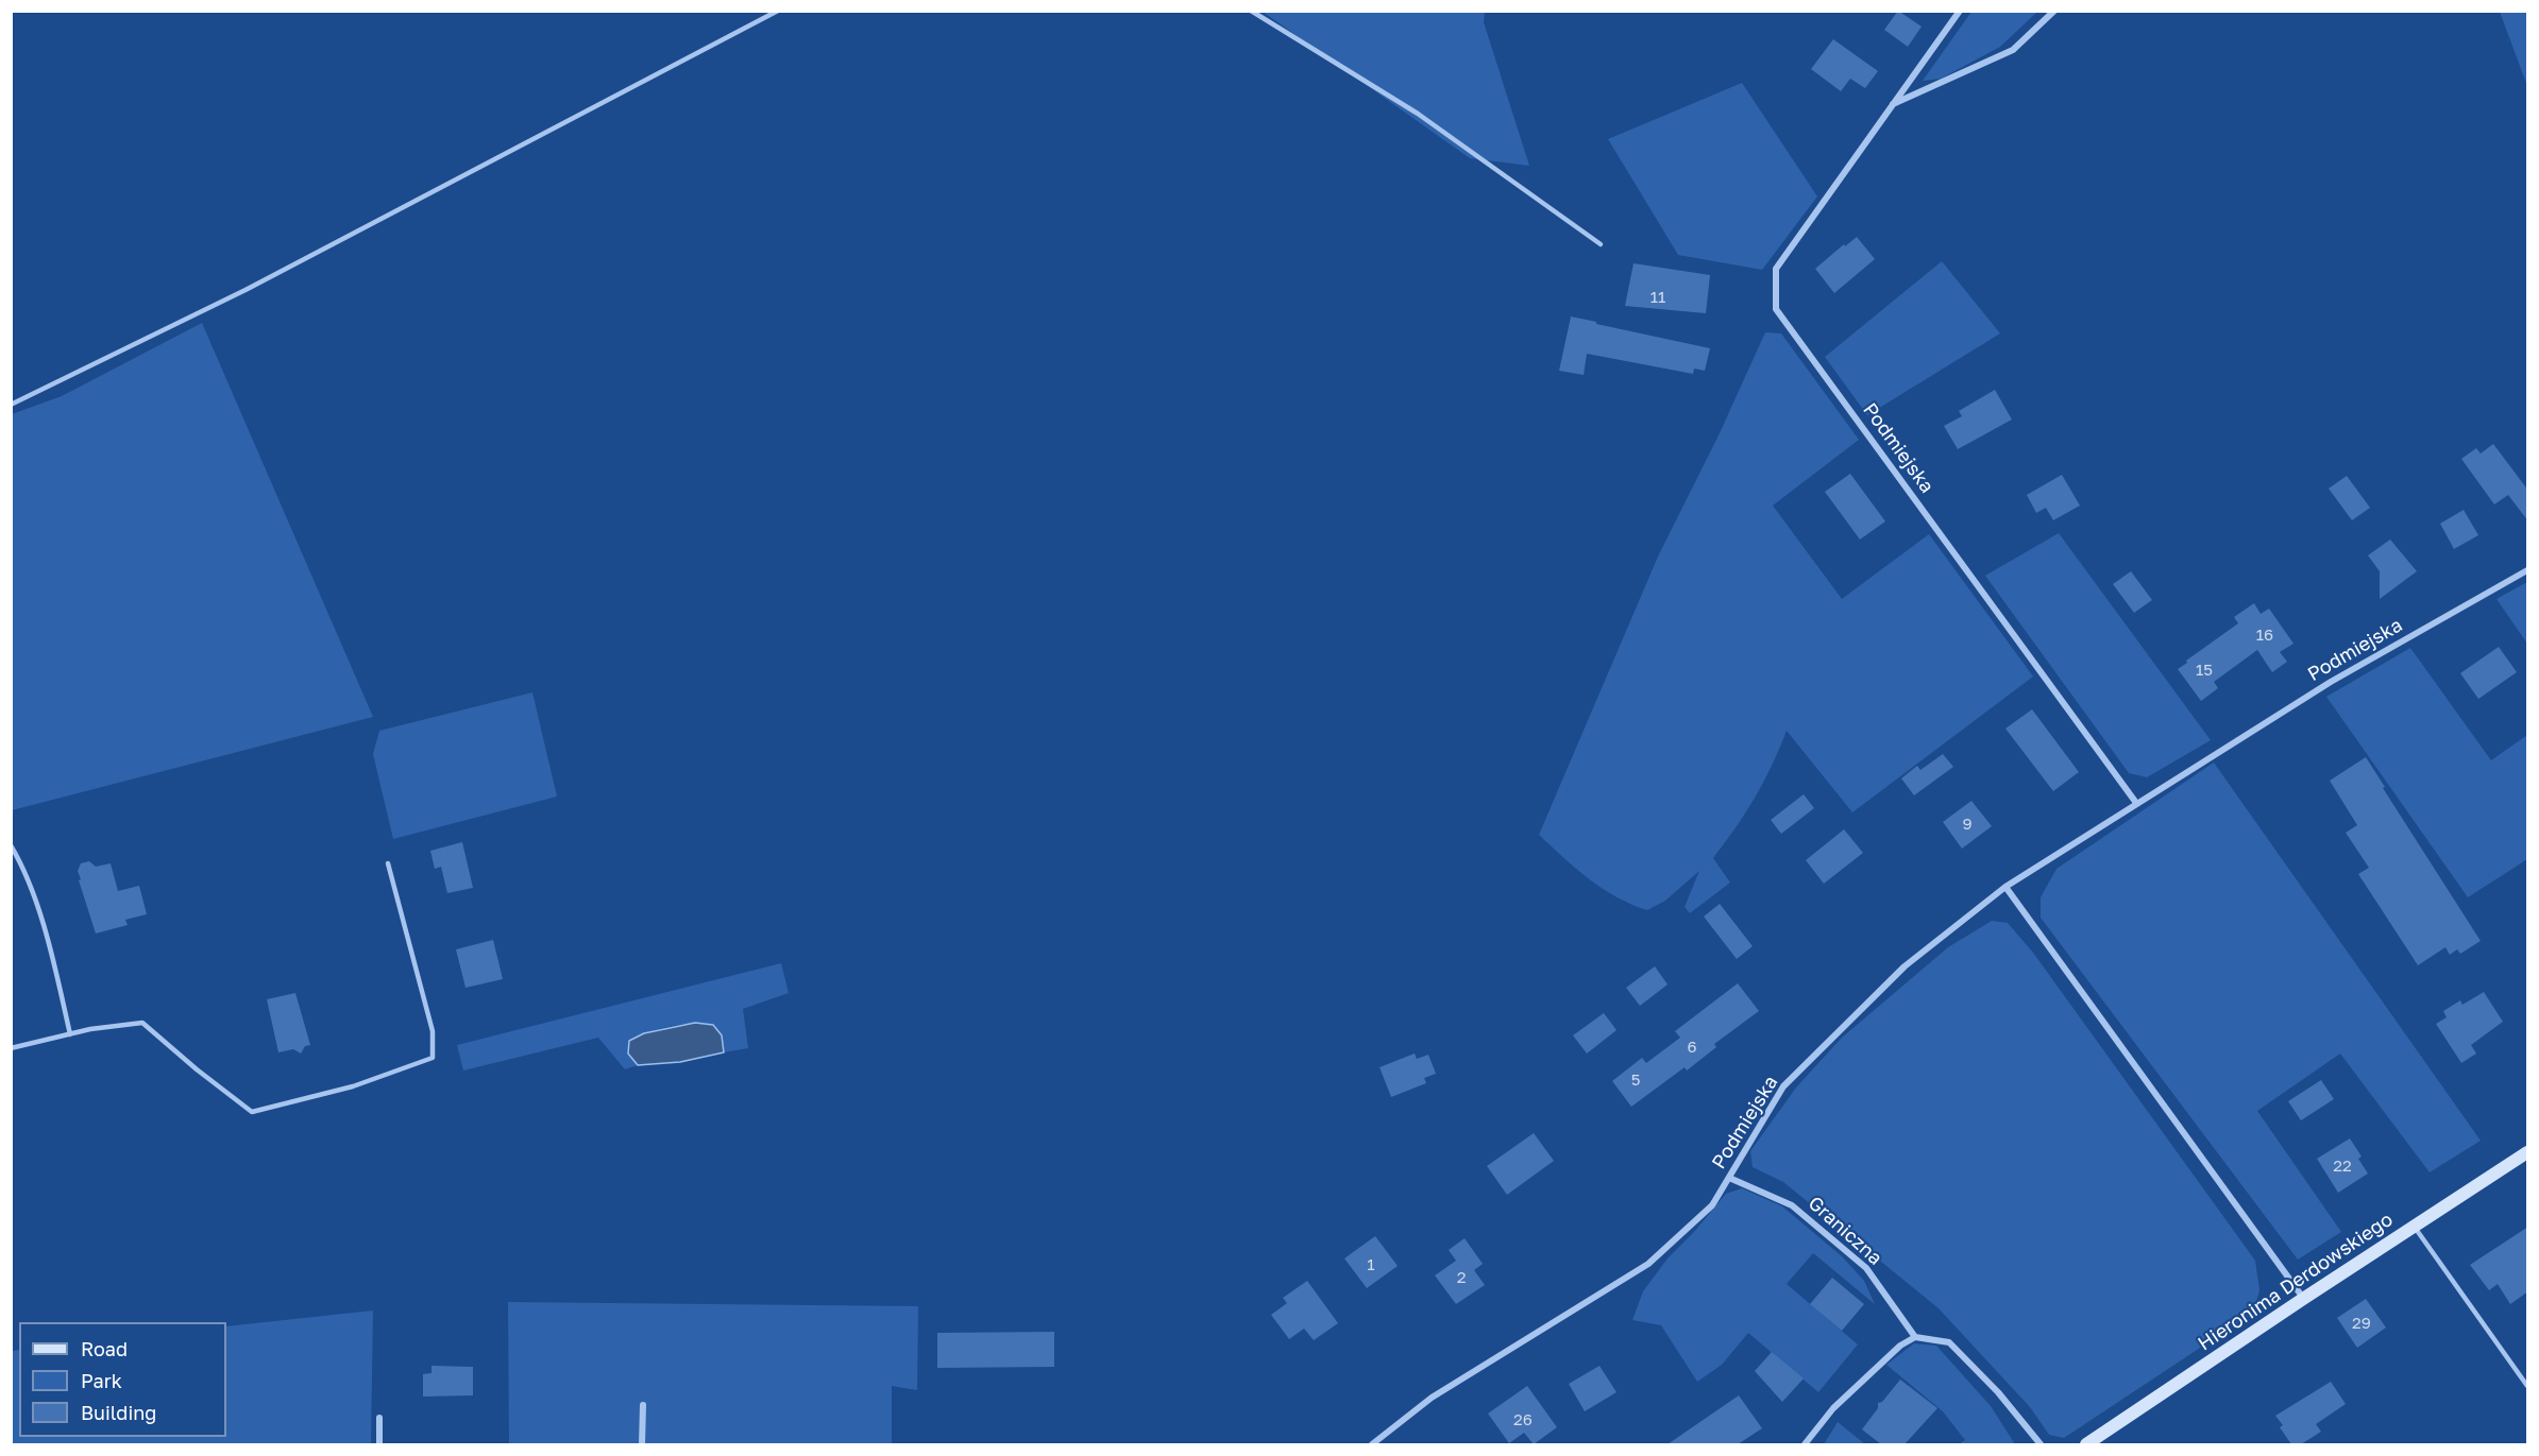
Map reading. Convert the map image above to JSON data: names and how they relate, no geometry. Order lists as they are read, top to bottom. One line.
{"streets":{"street":["Podmiejska","Graniczna","Hieronima Derdowskiego"]},"crossings":[["Podmiejska","Graniczna"]],"house_numbers":["11","16","15","9","6","5","22","1","2","29","26"],"legend":["Road","Park","Building"]}
